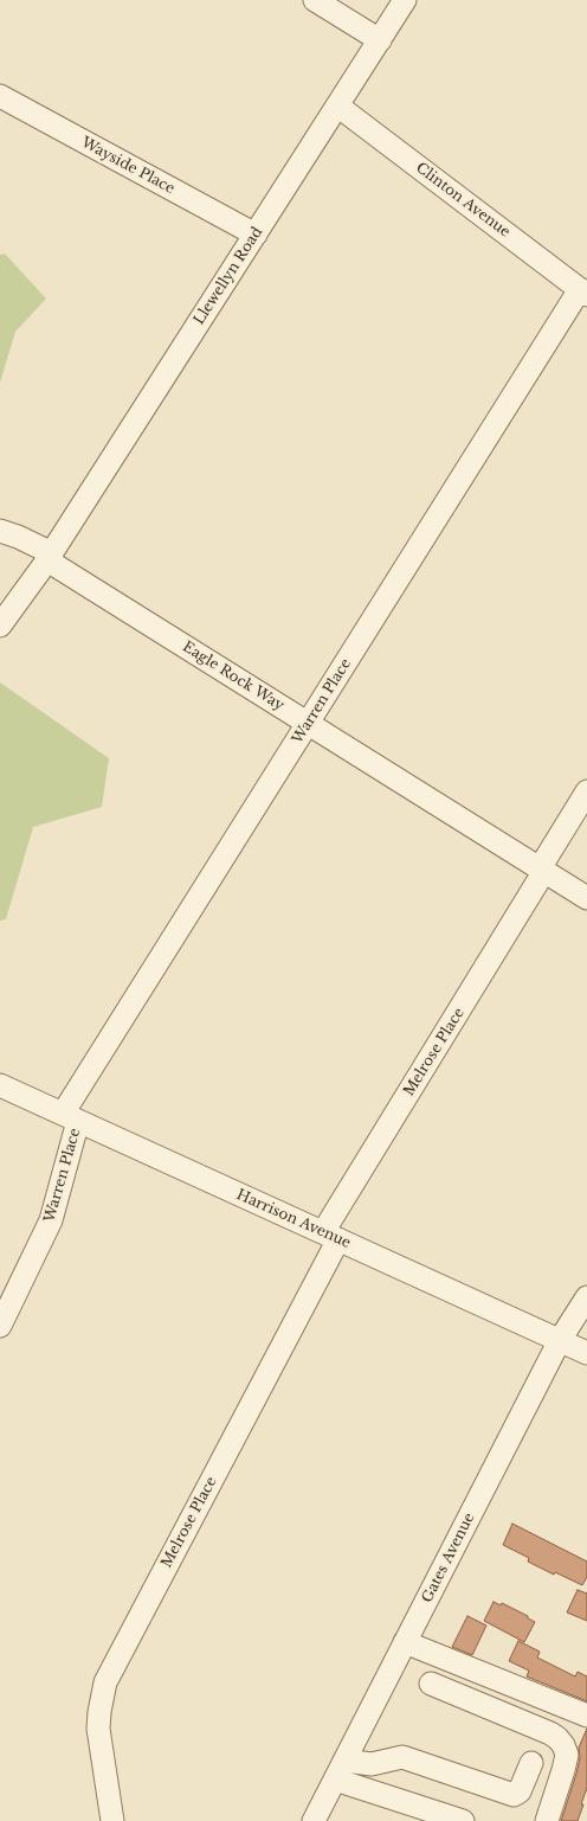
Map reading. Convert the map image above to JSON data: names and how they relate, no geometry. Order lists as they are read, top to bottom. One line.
{"streets":{"street":["Wayside Place","Clinton Avenue","Llewellyn Road","Eagle Rock Way","Warren Place","Melrose Place","Harrison Avenue","Gates Avenue"]},"crossings":[["Wayside Place","Llewellyn Road"],["Clinton Avenue","Llewellyn Road"],["Clinton Avenue","Warren Place"],["Llewellyn Road","Eagle Rock Way"],["Eagle Rock Way","Warren Place"],["Eagle Rock Way","Melrose Place"],["Warren Place","Harrison Avenue"],["Melrose Place","Harrison Avenue"],["Harrison Avenue","Gates Avenue"]]}
